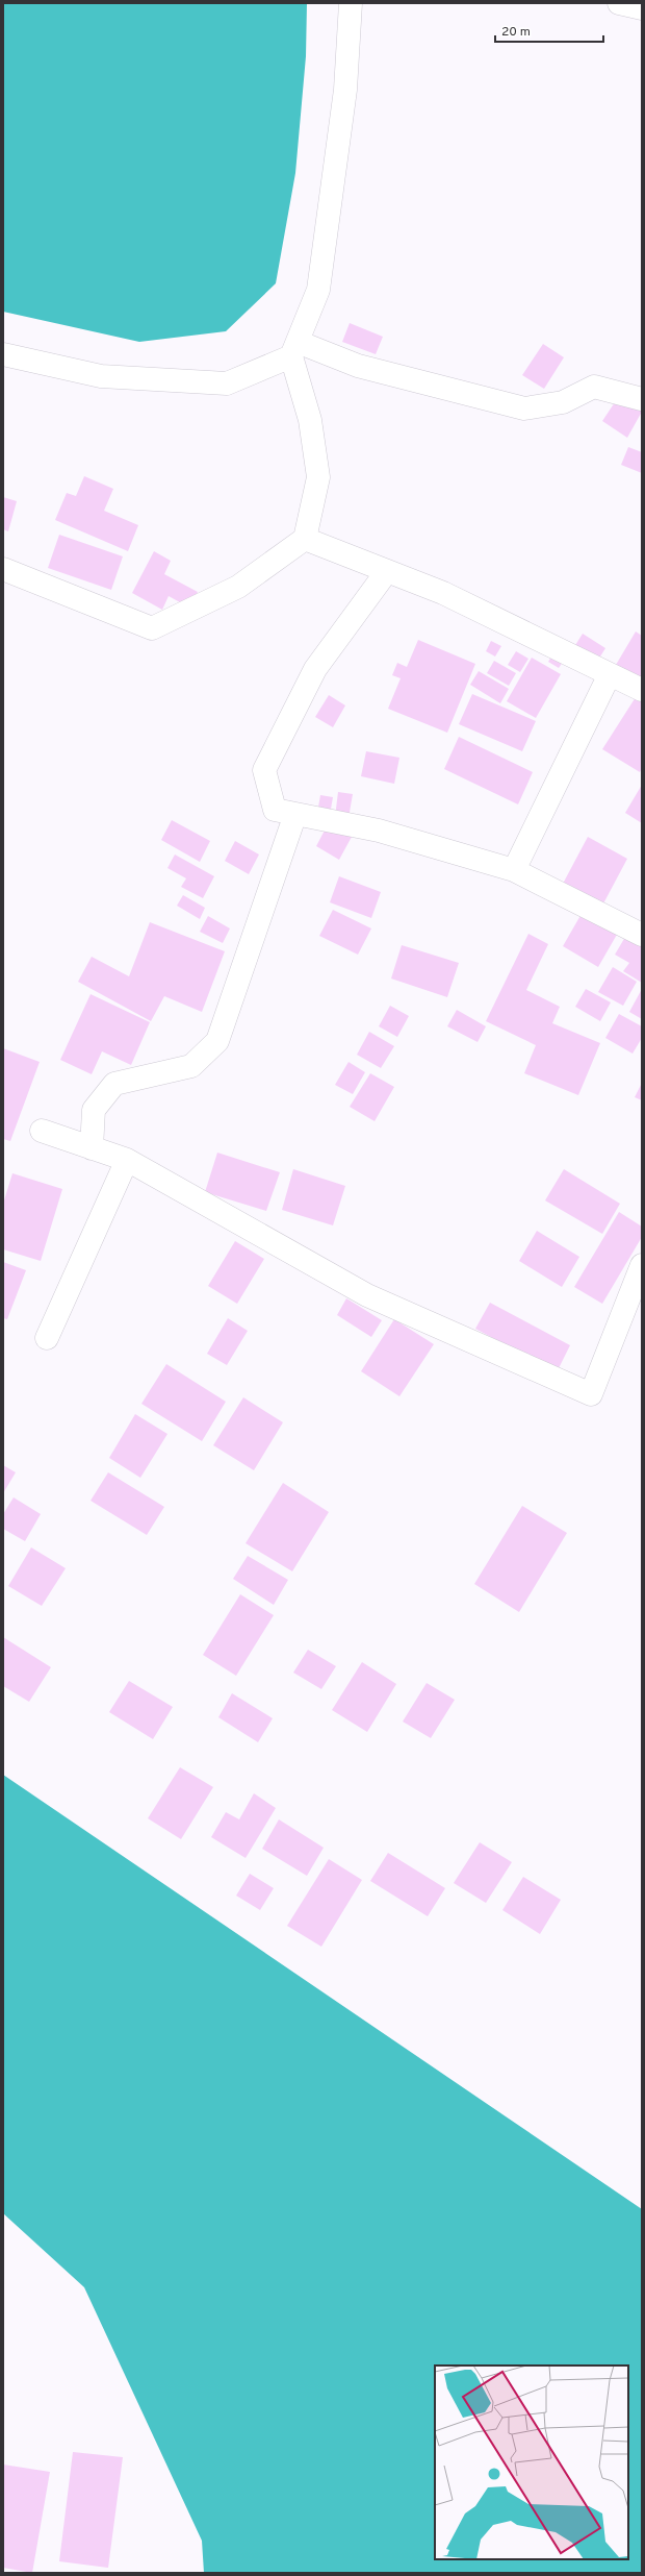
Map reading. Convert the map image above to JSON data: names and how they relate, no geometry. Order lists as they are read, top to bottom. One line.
{"scale_bar":"20 m"}
